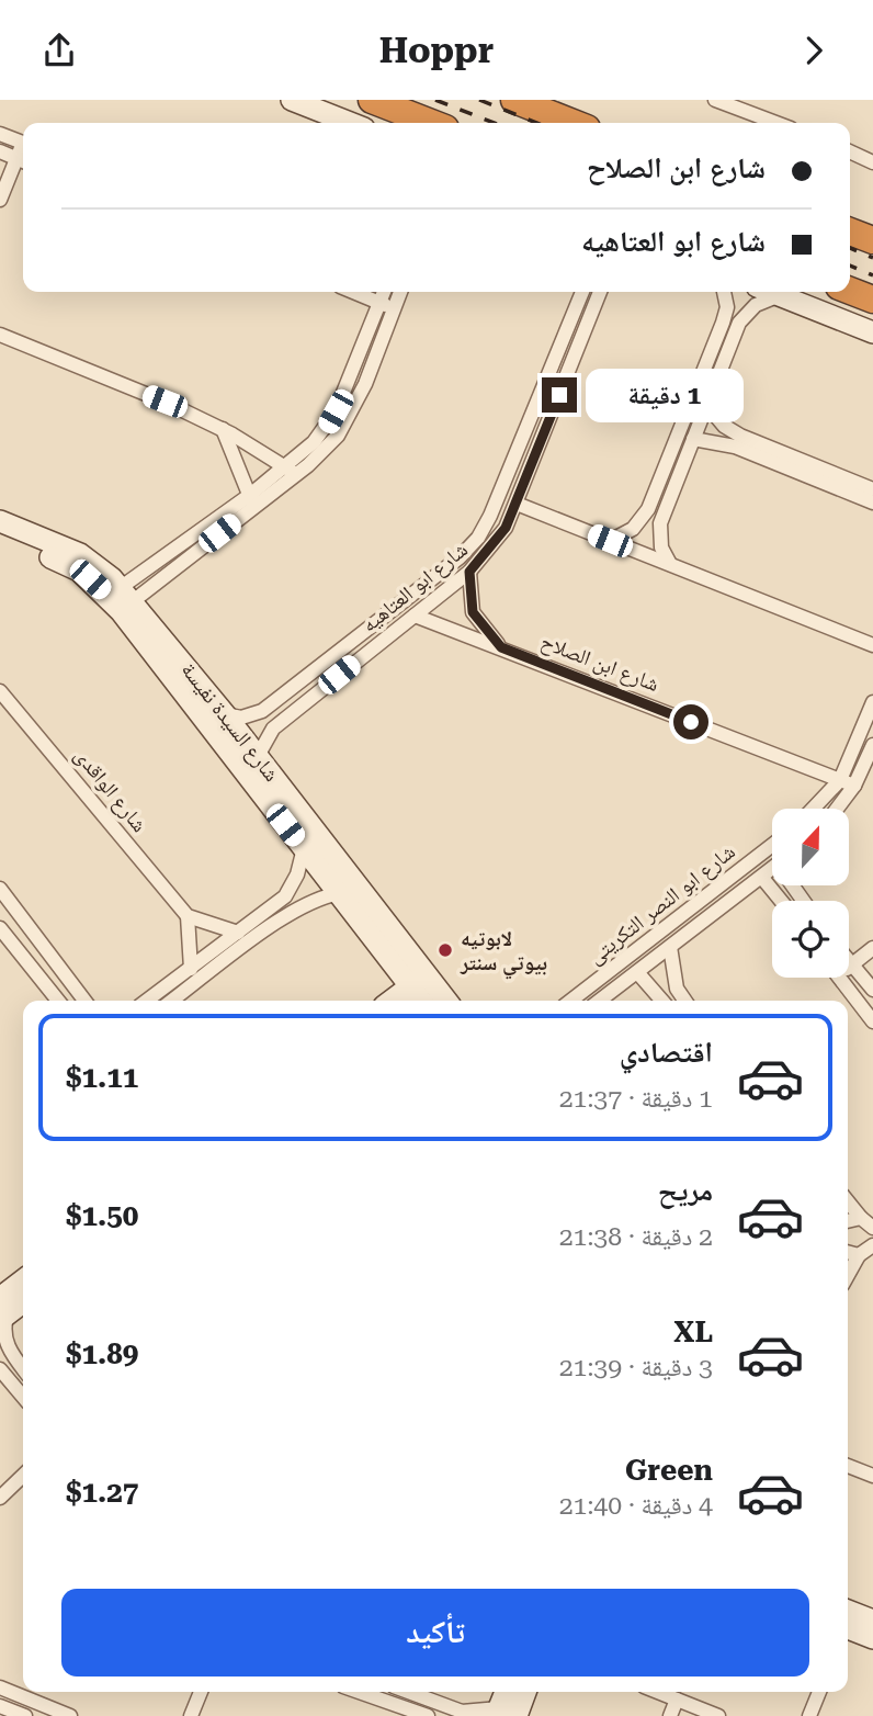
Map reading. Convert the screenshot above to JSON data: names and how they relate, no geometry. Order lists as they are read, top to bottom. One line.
{"streets":{"street":["شارع ابو العتاهيه","شارع ابن الصلاح","شارع السيدة نفيسة","شارع الواقدى","شارع ابو النصر التكريتى"]},"crossings":[["شارع ابو العتاهيه","شارع ابن الصلاح"],["شارع ابو العتاهيه","شارع السيدة نفيسة"]],"places":["لابوتيه بيوتي سنتر"],"north":"top","page":{"header":"Hoppr","banner":["شارع ابن الصلاح","شارع ابو العتاهيه"],"bubble":"1 دقيقة","list":[{"name":"اقتصادي","note":"1 دقيقة · 21:37","value":"$1.11"},{"name":"مريح","note":"2 دقيقة · 21:38","value":"$1.50"},{"name":"XL","note":"3 دقيقة · 21:39","value":"$1.89"},{"name":"Green","note":"4 دقيقة · 21:40","value":"$1.27"}],"buttons":"تأكيد"}}
